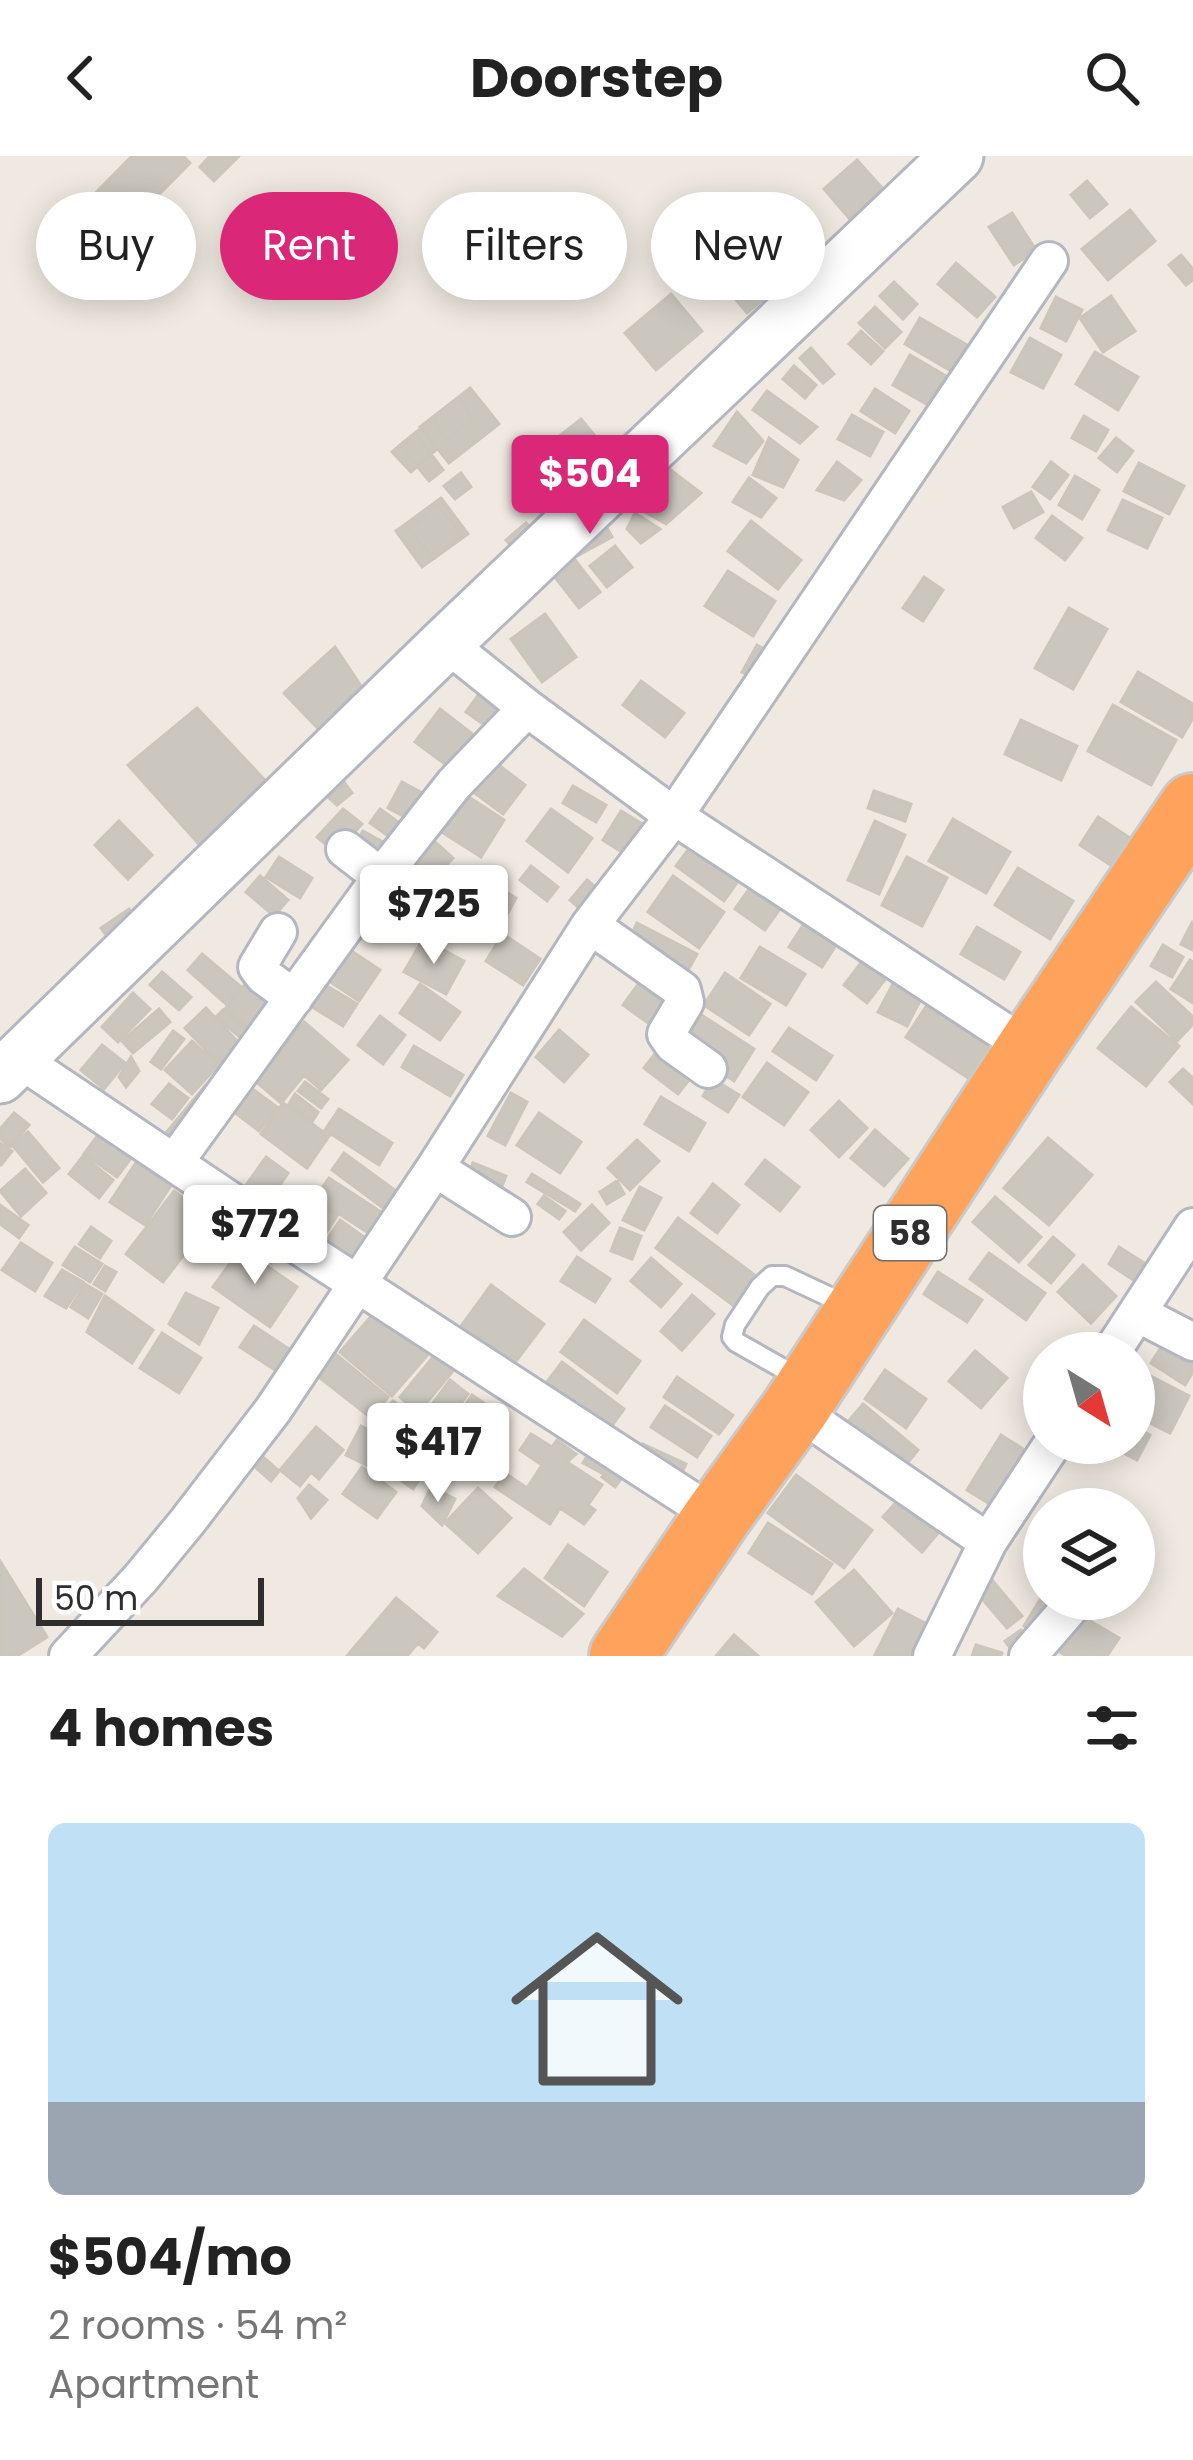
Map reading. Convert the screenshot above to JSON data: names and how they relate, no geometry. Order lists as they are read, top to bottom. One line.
{"streets":{"highway":["58"]},"scale_bar":"50 m","north":"bottom right","page":{"header":"Doorstep","chip":["Buy","Rent","Filters","New"],"price":["$504","$725","$772","$417"],"scale":"50 m","heading":"4 homes","list":[{"name":"$504/mo","note":"2 rooms · 54 m² · Apartment"}]}}
